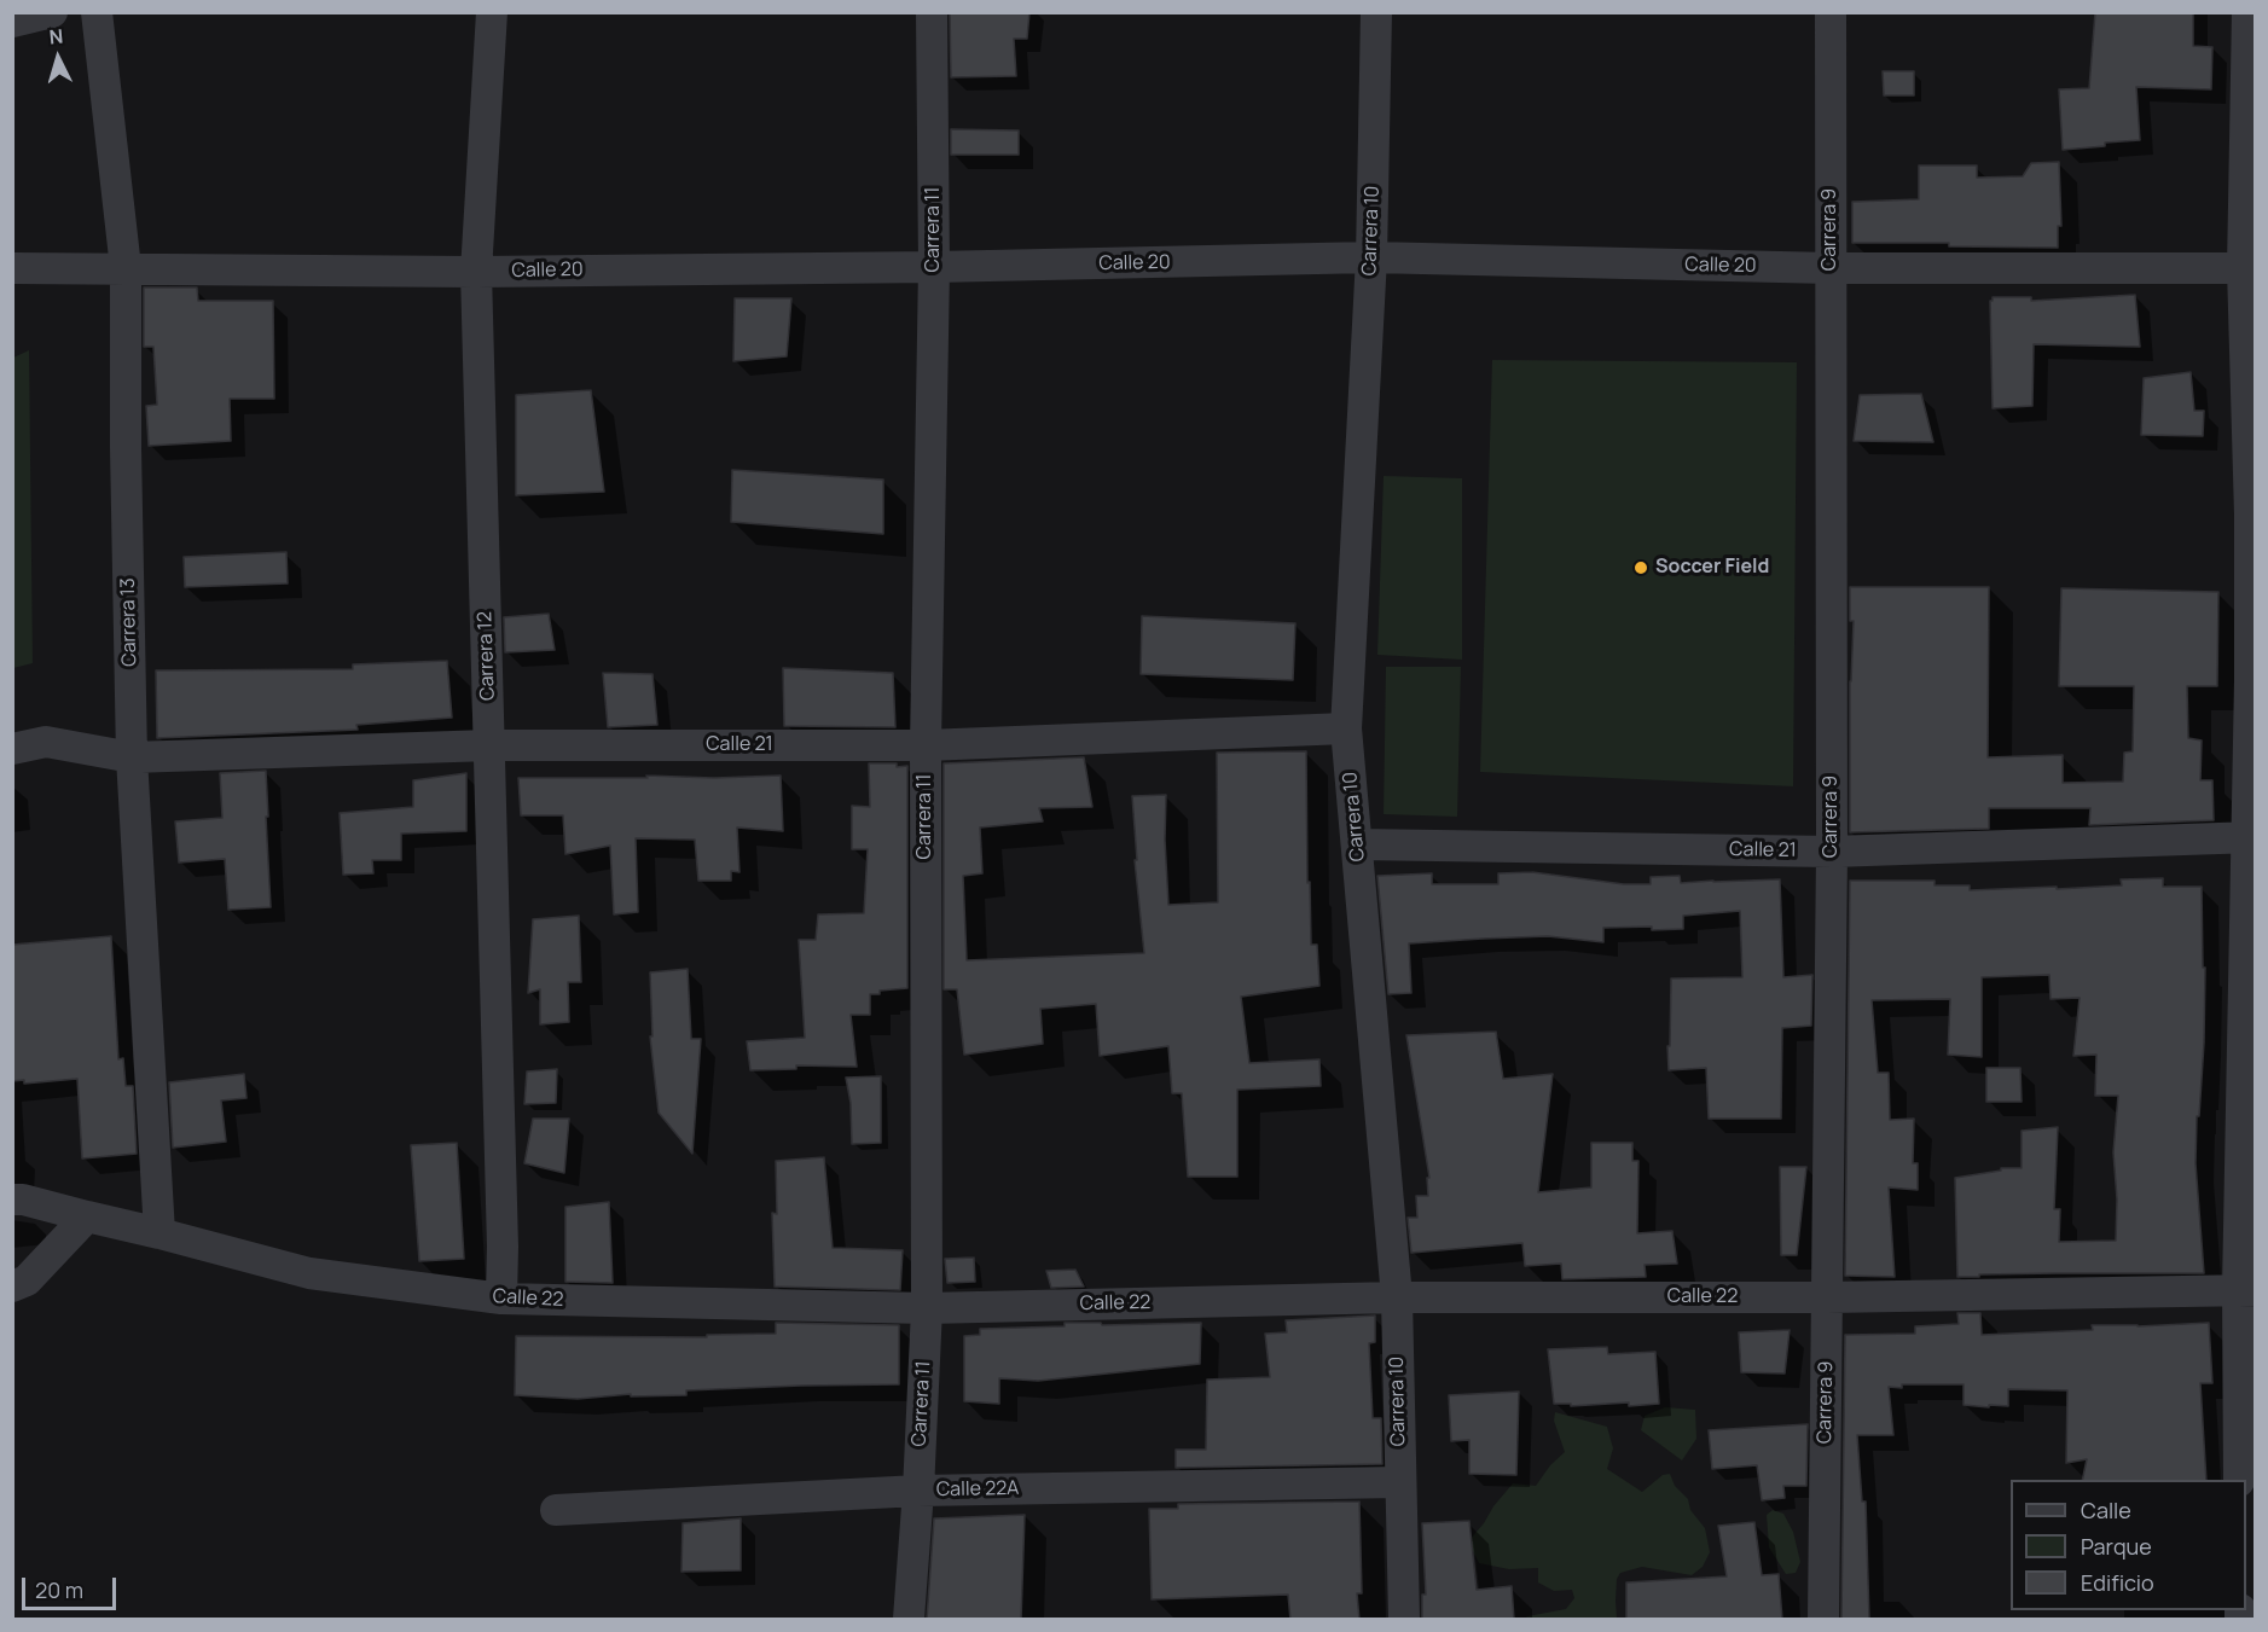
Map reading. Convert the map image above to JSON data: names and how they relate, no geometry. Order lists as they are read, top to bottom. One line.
{"streets":{"street":["Carrera 11","Carrera 9","Carrera 10","Calle 20","Carrera 13","Carrera 12","Calle 21","Calle 22","Calle 22A"]},"crossings":[["Carrera 11","Calle 20"],["Carrera 11","Calle 21"],["Carrera 11","Calle 22"],["Carrera 11","Calle 22A"],["Carrera 9","Calle 20"],["Carrera 9","Calle 21"],["Carrera 9","Calle 22"],["Carrera 10","Calle 20"],["Carrera 10","Calle 21"],["Carrera 10","Calle 22"],["Carrera 10","Calle 22A"],["Calle 20","Carrera 13"],["Calle 20","Carrera 12"],["Carrera 13","Calle 21"],["Carrera 13","Calle 22"],["Carrera 12","Calle 21"],["Carrera 12","Calle 22"]],"places":["Soccer Field"],"legend":["Calle","Parque","Edificio"],"scale_bar":"20 m","north":"top"}
